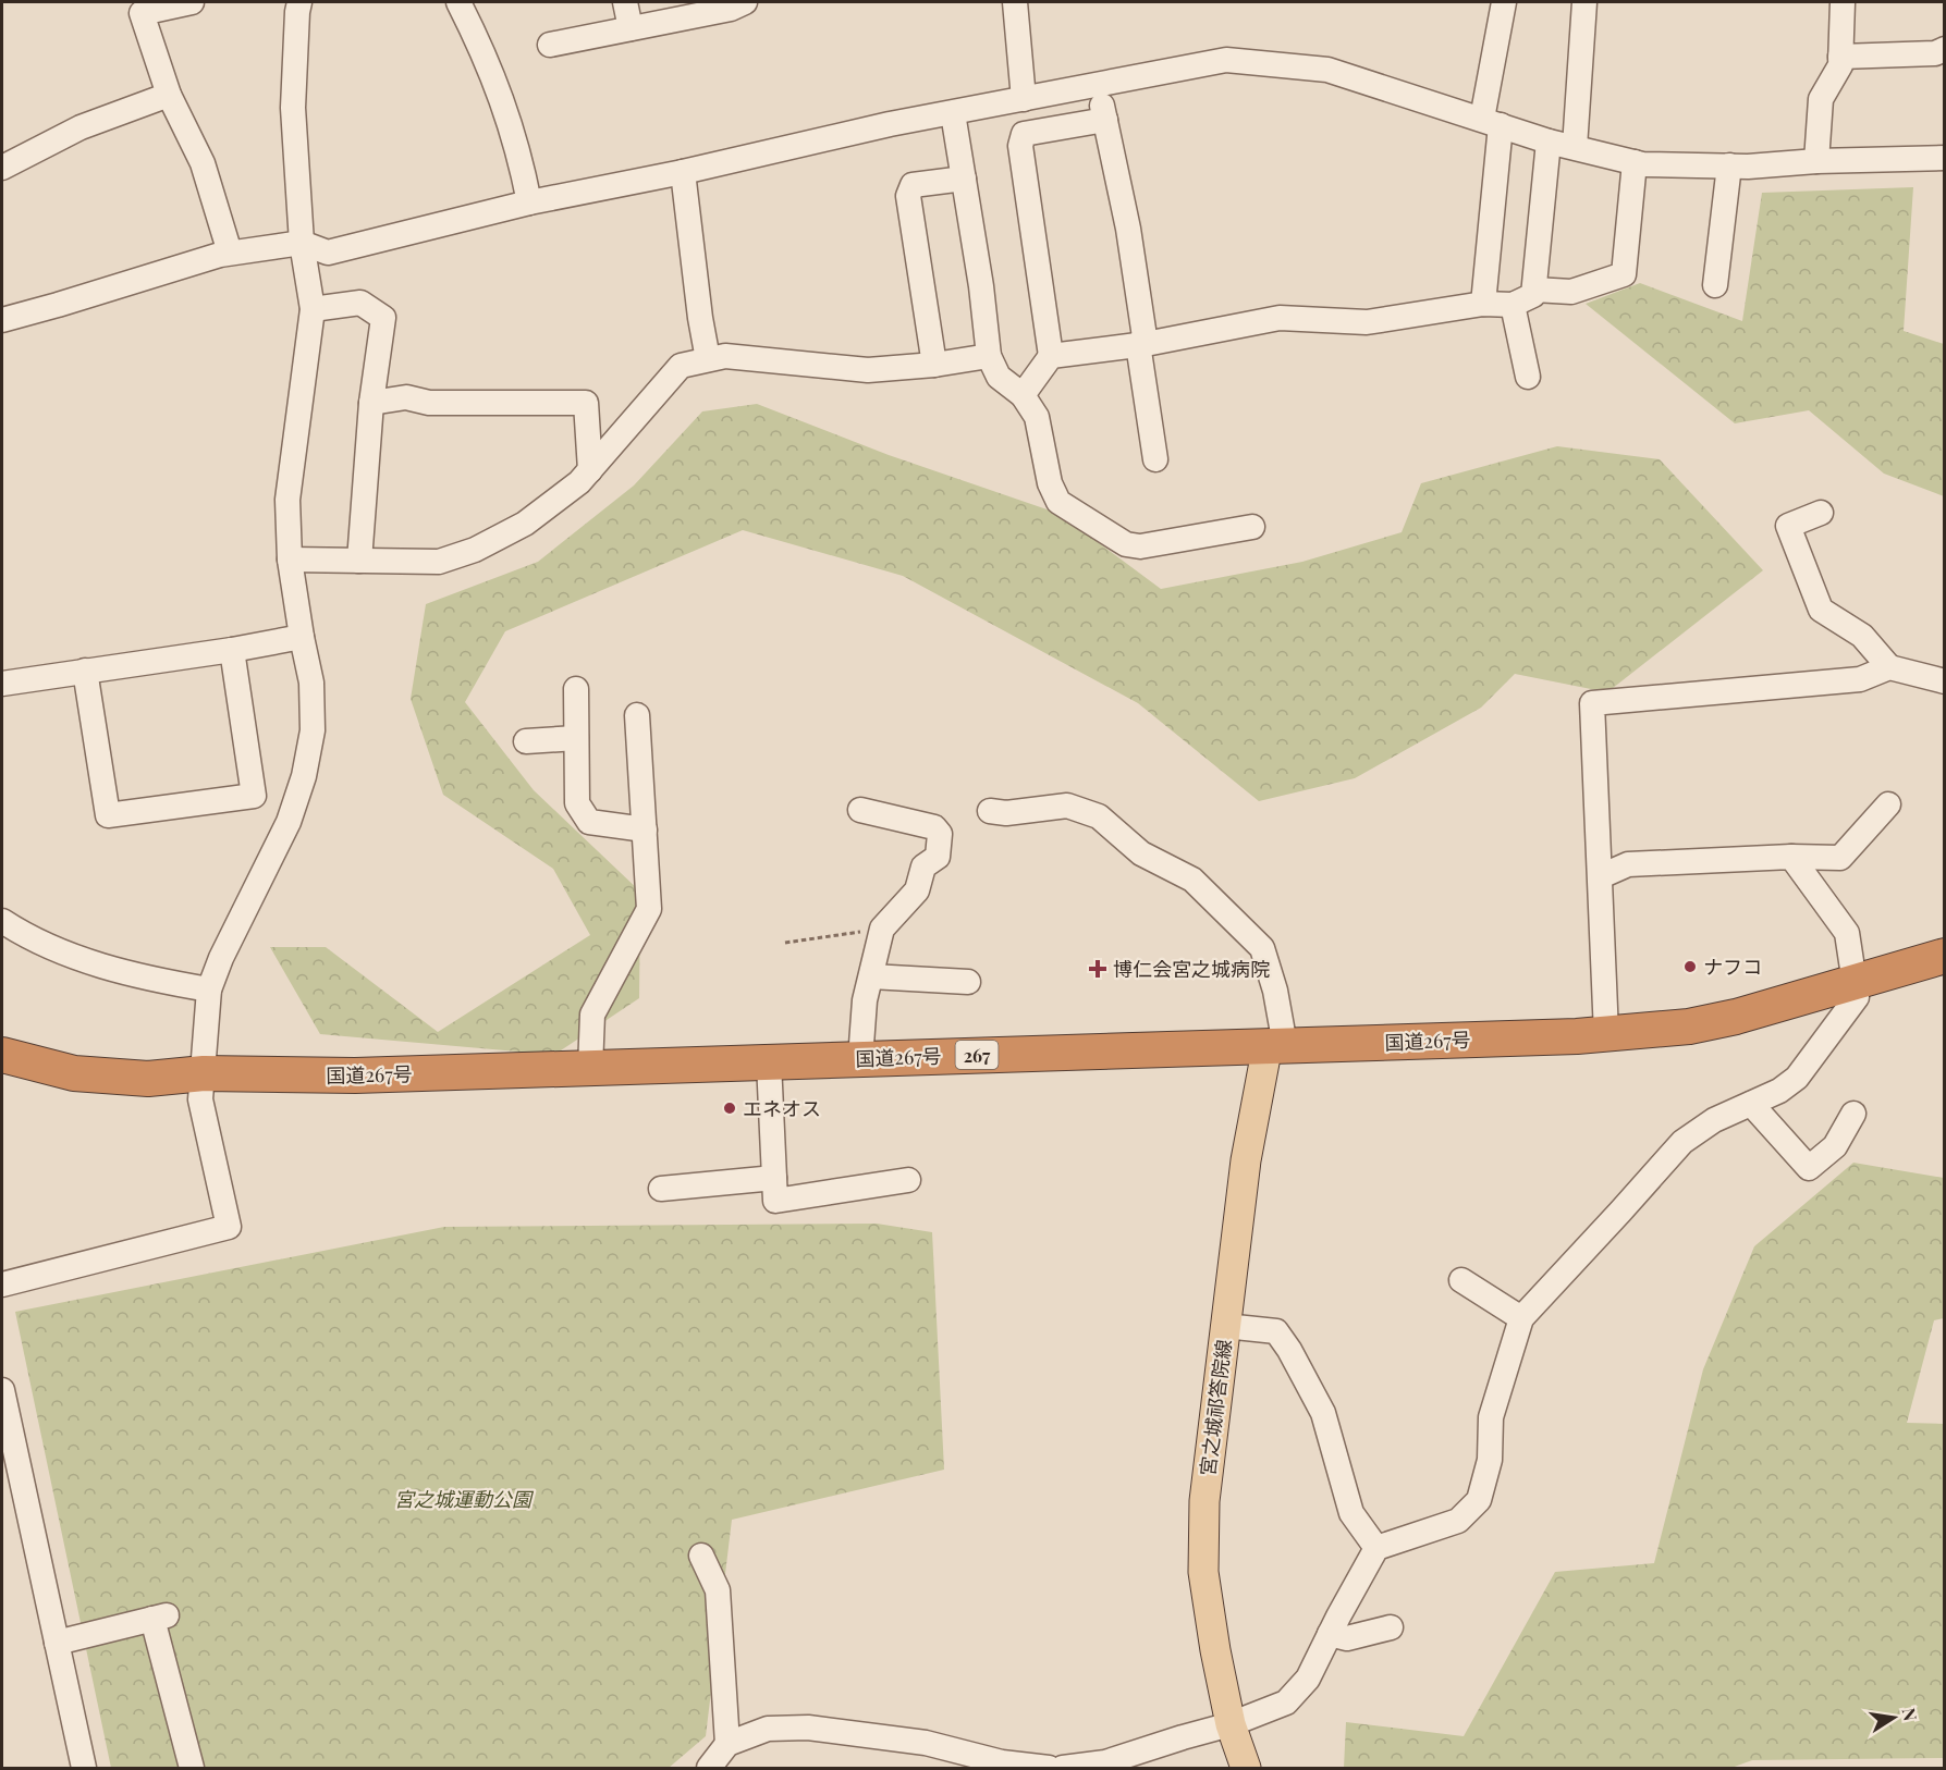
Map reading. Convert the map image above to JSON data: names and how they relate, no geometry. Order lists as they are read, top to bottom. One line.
{"streets":{"highway":["国道267号","267"],"main road":["宮之城祁答院線"]},"crossings":[["国道267号","宮之城祁答院線"]],"parks":["宮之城運動公園"],"places":{"other":["ナフコ","エネオス"],"health":["博仁会宮之城病院"]},"north":"right"}
